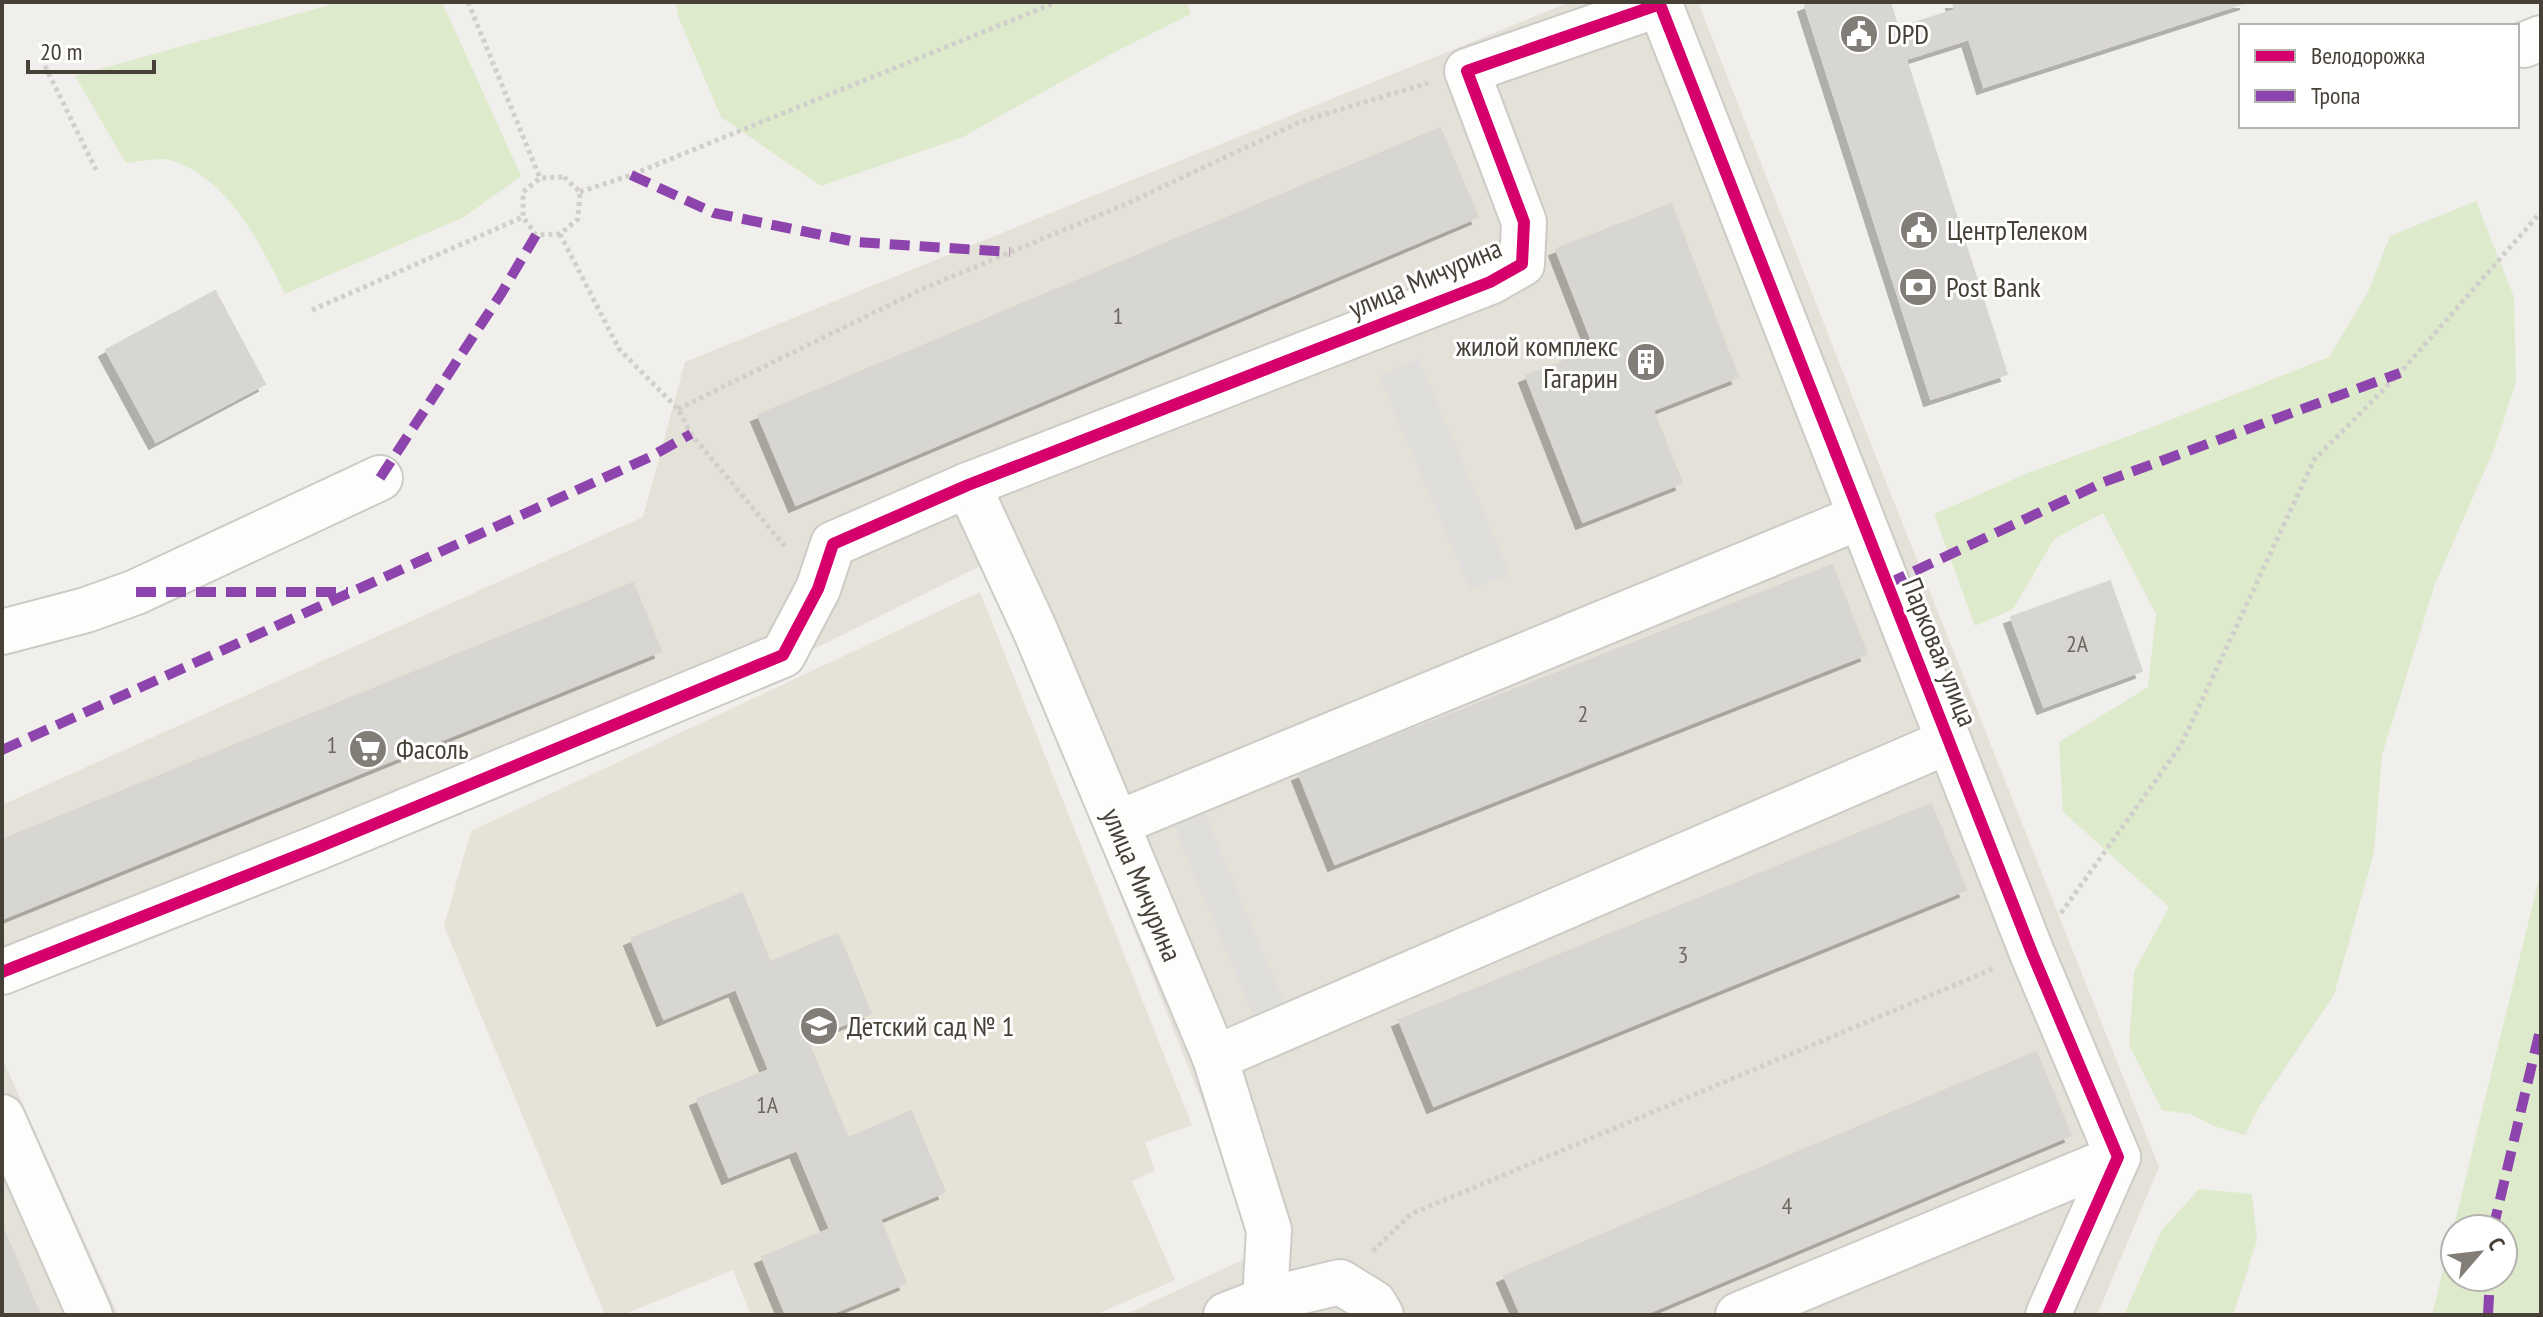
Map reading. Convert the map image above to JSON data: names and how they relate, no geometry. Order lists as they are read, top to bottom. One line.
{"streets":{"street":["улица Мичурина","Парковая улица"]},"places":{"public building":["DPD","ЦентрТелеком"],"bank":["Post Bank"],"building":["жилой комплекс Гагарин"],"supermarket":["Фасоль"],"school or university":["Детский сад № 1"]},"house_numbers":["1","2А","2","1","3","1А","4"],"legend":["Велодорожка","Тропа"],"scale_bar":"20 m","north":"top right"}
